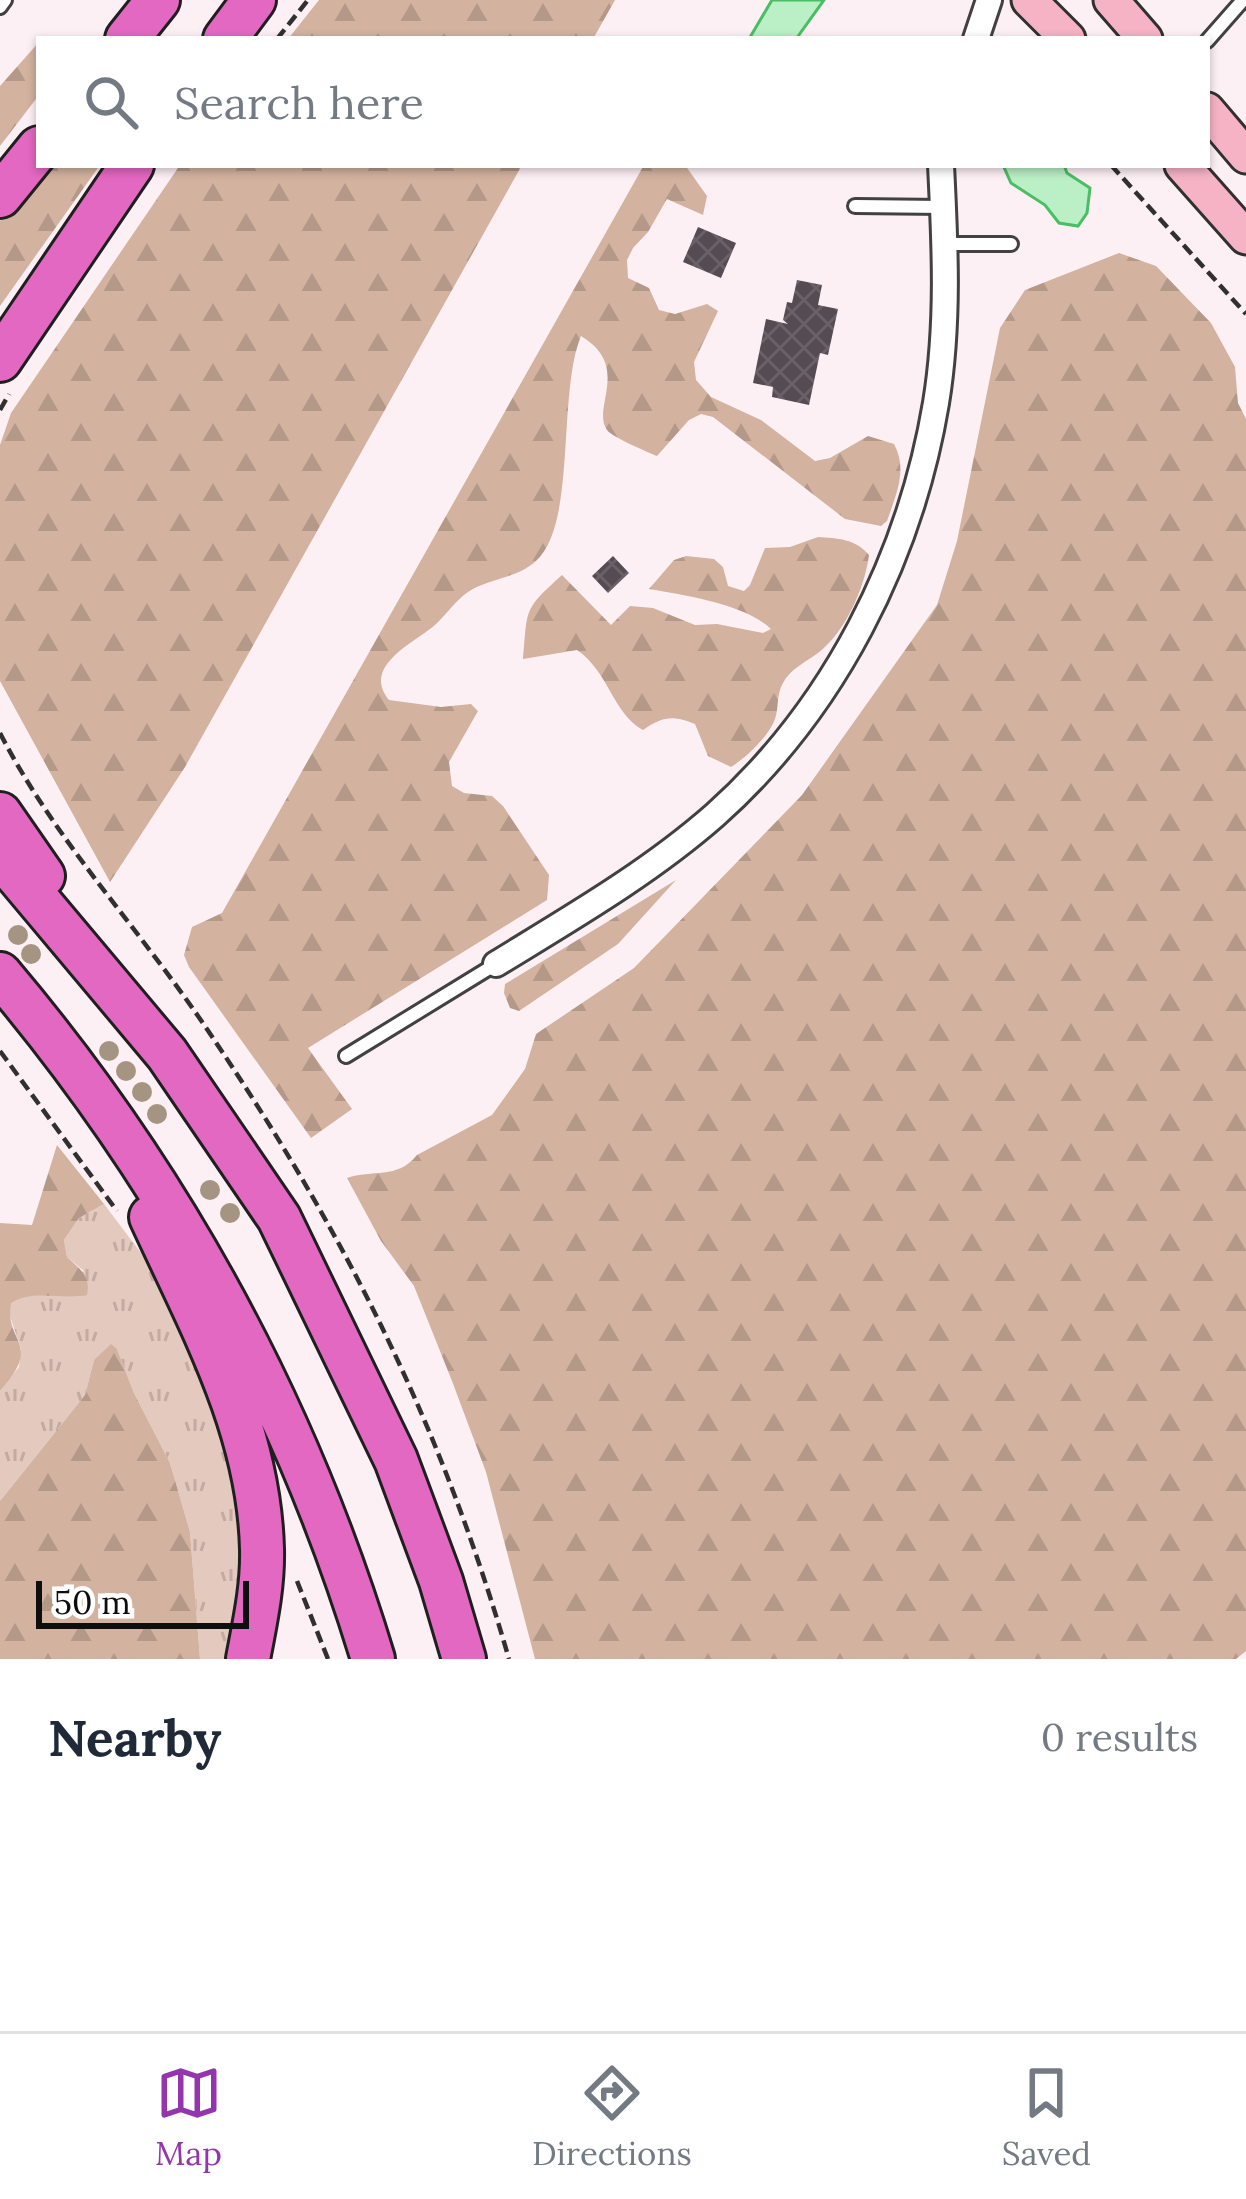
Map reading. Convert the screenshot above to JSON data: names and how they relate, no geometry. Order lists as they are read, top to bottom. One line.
{"scale_bar":"50 m","page":{"search":"Search here","scale":"50 m","heading":["Nearby","0 results"],"nav":["Map","Directions","Saved"]}}
